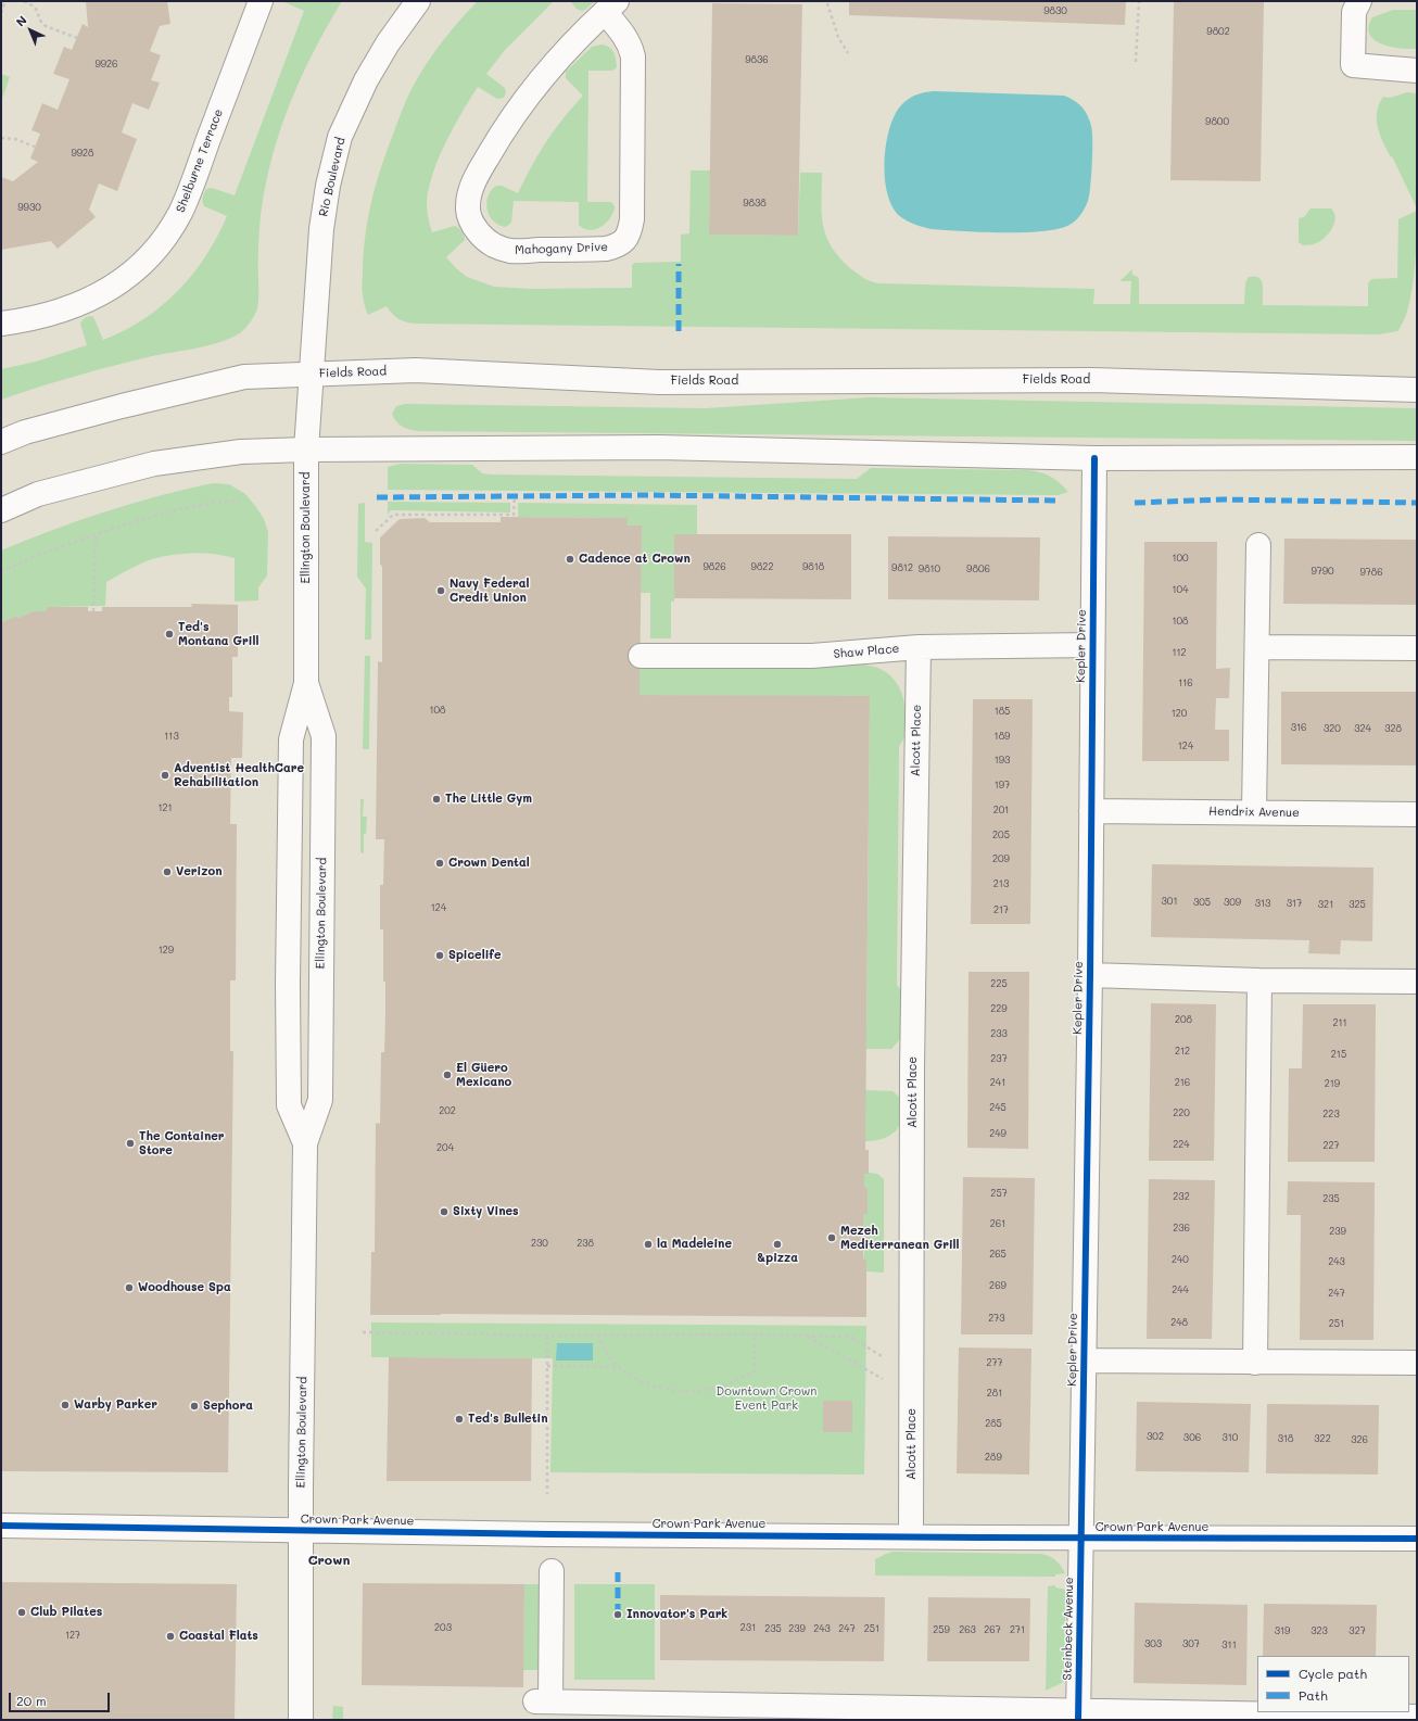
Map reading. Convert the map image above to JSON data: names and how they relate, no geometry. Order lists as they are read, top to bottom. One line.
{"streets":{"street":["Shelburne Terrace","Rio Boulevard","Mahogany Drive","Fields Road","Ellington Boulevard","Kepler Drive","Shaw Place","Alcott Place","Hendrix Avenue","Crown Park Avenue","Steinbeck Avenue"]},"crossings":[["Rio Boulevard","Fields Road"],["Rio Boulevard","Ellington Boulevard"],["Fields Road","Ellington Boulevard"],["Ellington Boulevard","Crown Park Avenue"],["Kepler Drive","Shaw Place"],["Kepler Drive","Hendrix Avenue"],["Kepler Drive","Crown Park Avenue"],["Kepler Drive","Steinbeck Avenue"],["Shaw Place","Alcott Place"],["Alcott Place","Crown Park Avenue"],["Crown Park Avenue","Steinbeck Avenue"]],"districts":["Crown"],"parks":["Downtown Crown Event Park"],"places":["Cadence at Crown","Navy Federal Credit Union","Ted's Montana Grill","Adventist HealthCare Rehabilitation","The Little Gym","Crown Dental","Verizon","Spicelife","El Güero Mexicano","The Container Store","Sixty Vines","Mezeh Mediterranean Grill","la Madeleine","&pizza","Woodhouse Spa","Warby Parker","Sephora","Ted's Bulletin","Club Pilates","Innovator's Park","Coastal Flats"],"house_numbers":["9830","9802","9836","9926","9800","9928","9838","9930","100","9826","9822","9818","9812","9810","9806","9790","9786","104","108","112","116","108","185","120","316","320","324","328","113","189","124","193","197","121","201","205","209","213","301","305","309","313","317","321","325","124","217","129","225","229","208","211","233","212","215","237","241","216","219","245","202","220","223","249","224","227","204","257","232","235","261","236","239","230","238","265","240","243","269","244","247","273","248","251","277","281","285","302","306","310","318","322","326","289","203","231","235","239","243","247","251","259","263","267","271","319","323","327","127","303","307","311"],"legend":["Cycle path","Path"],"scale_bar":"20 m","north":"top left"}
